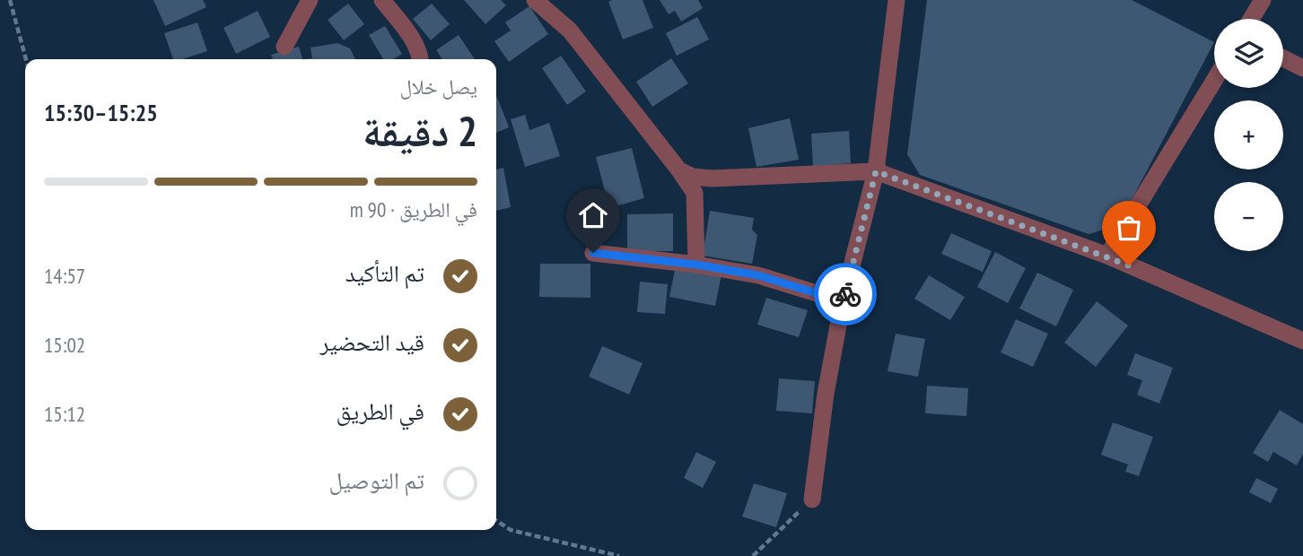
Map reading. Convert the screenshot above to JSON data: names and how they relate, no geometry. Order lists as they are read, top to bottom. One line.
{"page":{"map_buttons":["+","−"],"heading":["2 دقيقة","يصل خلال","15:25–15:30"],"bar":"في الطريق · 90 m","list":[["تم التأكيد","14:57"],["قيد التحضير","15:02"],["في الطريق","15:12"],"تم التوصيل"]}}
